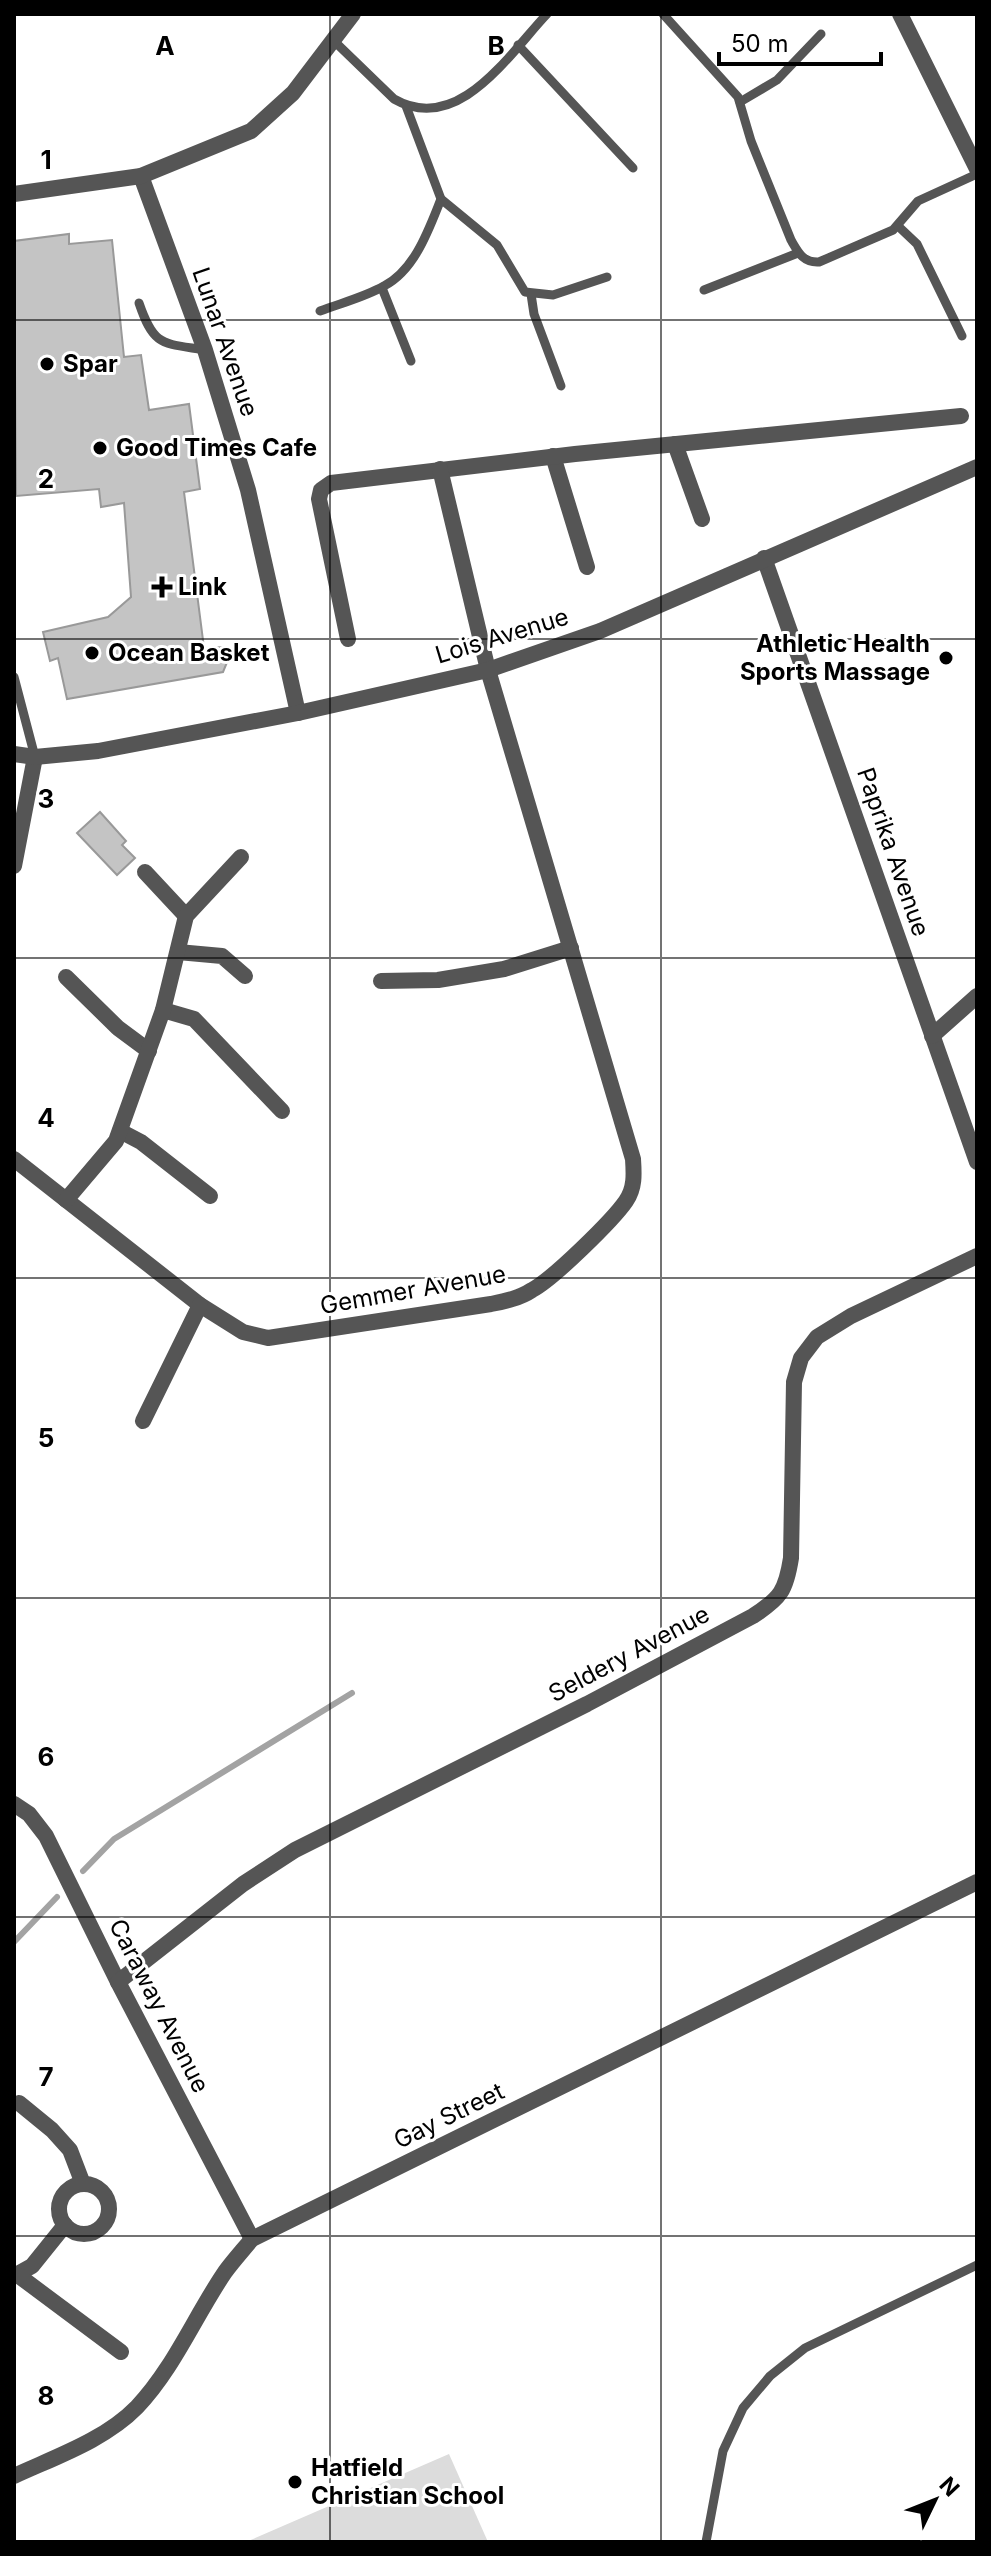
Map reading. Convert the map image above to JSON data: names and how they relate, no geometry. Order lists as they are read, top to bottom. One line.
{"streets":{"street":["Lunar Avenue","Lois Avenue","Paprika Avenue","Gemmer Avenue","Seldery Avenue","Caraway Avenue","Gay Street"]},"crossings":[["Lunar Avenue","Lois Avenue"],["Lois Avenue","Paprika Avenue"],["Lois Avenue","Gemmer Avenue"],["Seldery Avenue","Caraway Avenue"],["Caraway Avenue","Gay Street"]],"places":{"other":["Spar","Good Times Cafe","Ocean Basket","Athletic Health Sports Massage","Hatfield Christian School"],"health":["Link"]},"scale_bar":"50 m","north":"top right","grid":{"columns":["A","B"],"rows":["1","2","3","4","5","6","7","8"]}}
